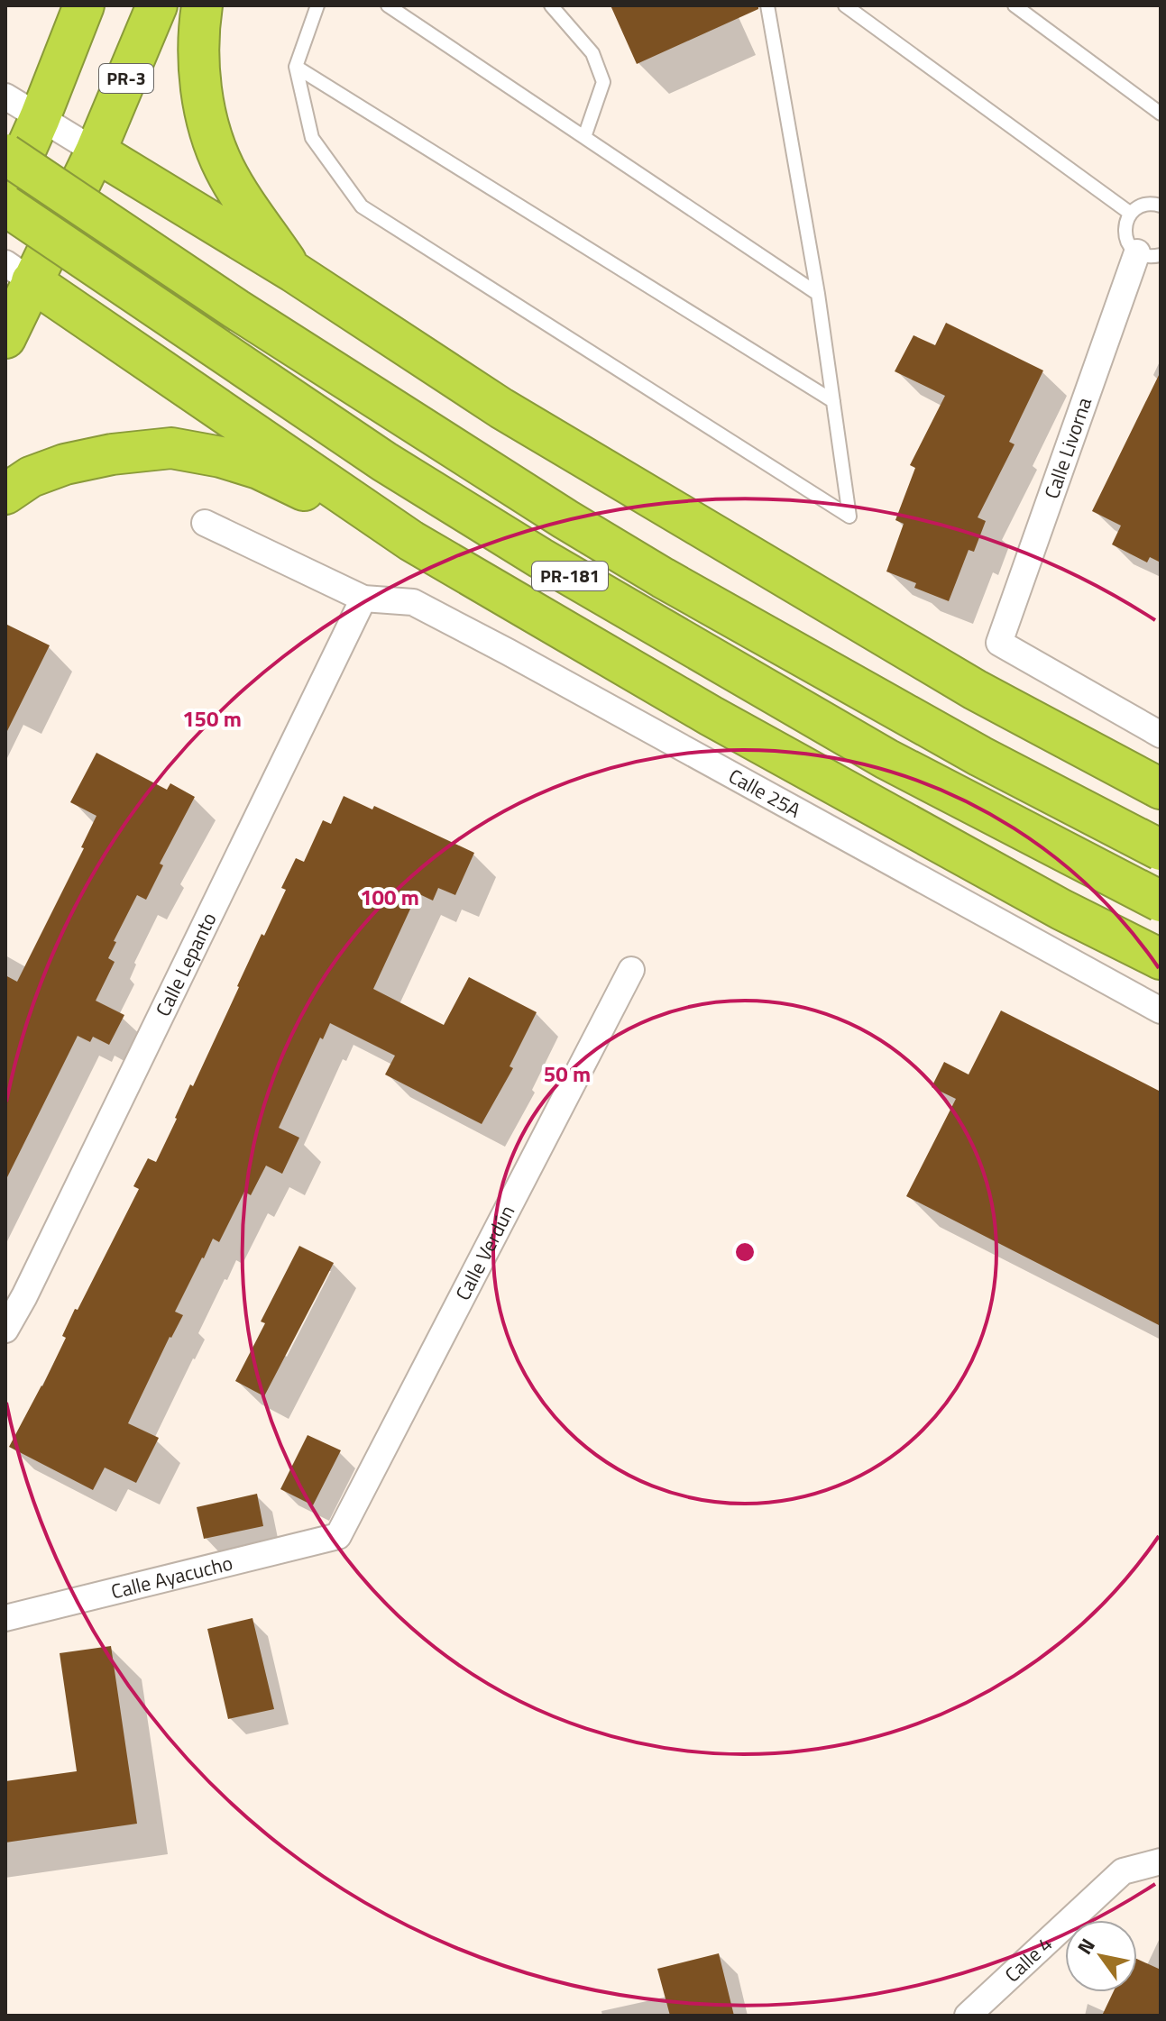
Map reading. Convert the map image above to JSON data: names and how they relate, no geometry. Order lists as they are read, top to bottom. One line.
{"streets":{"highway":["PR-3","PR-181"],"street":["Calle Livorna","Calle 25A","Calle Lepanto","Calle Verdún","Calle Ayacucho","Calle 4"]},"crossings":[["Calle 25A","Calle Lepanto"],["Calle Verdún","Calle Ayacucho"]],"north":"top left","rings":["150 m","100 m","50 m"]}
